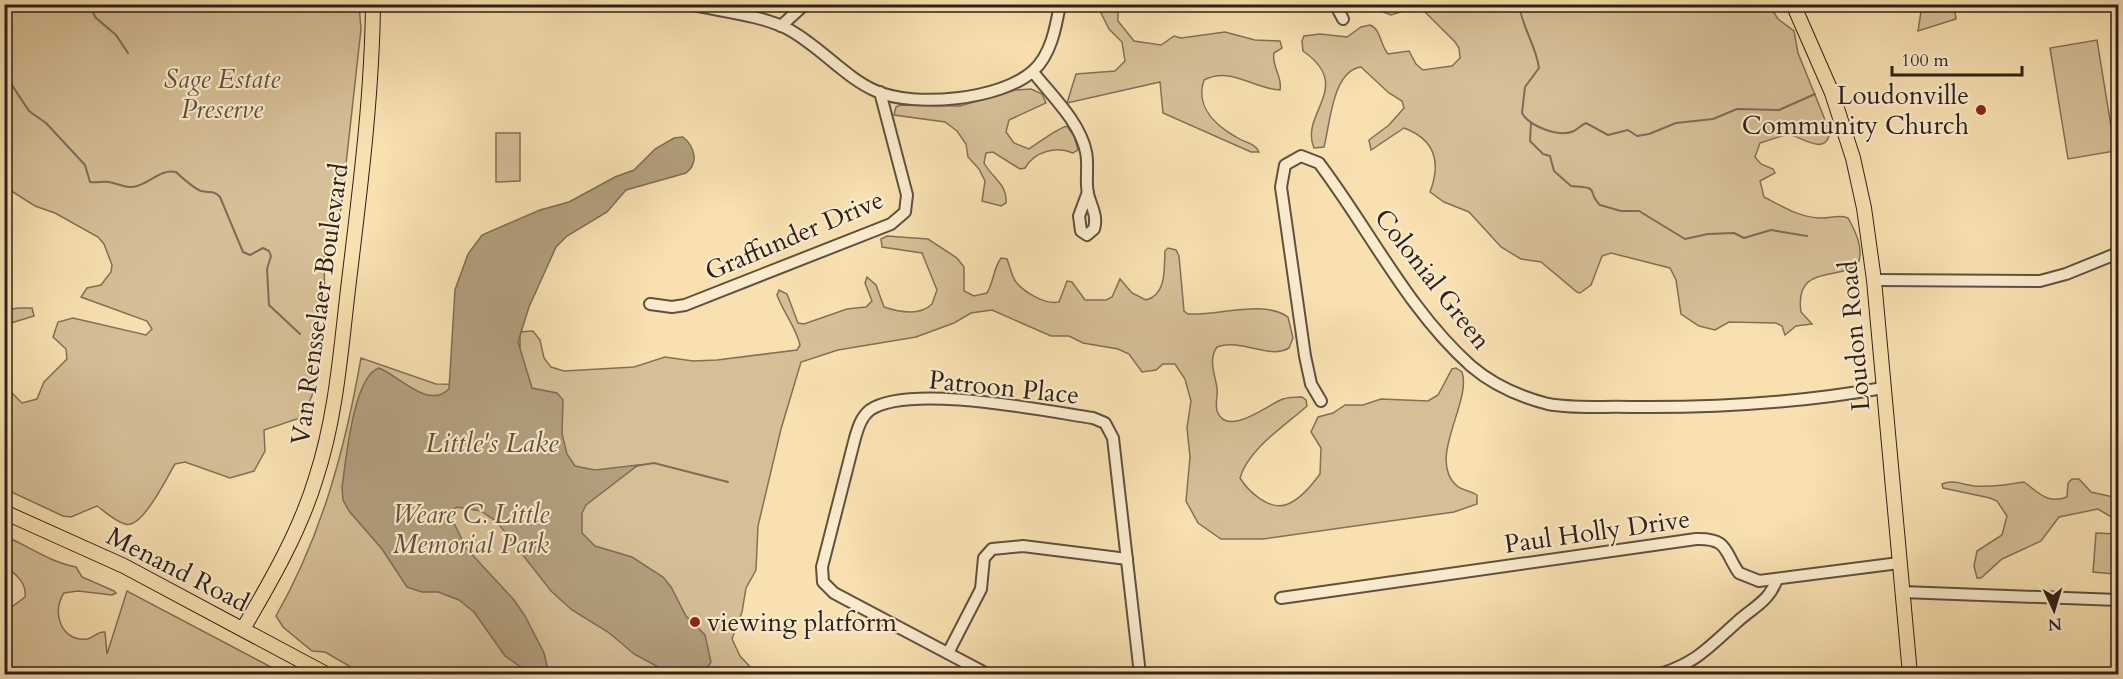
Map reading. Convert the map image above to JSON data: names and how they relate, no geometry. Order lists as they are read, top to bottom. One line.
{"streets":{"main road":["Van Rensselaer Boulevard","Loudon Road","Menand Road"],"street":["Graffunder Drive","Colonial Green","Patroon Place","Paul Holly Drive"]},"crossings":[["Colonial Green","Loudon Road"],["Van Rensselaer Boulevard","Menand Road"],["Loudon Road","Paul Holly Drive"]],"water":["Little's Lake"],"parks":["Sage Estate Preserve","Weare C. Little Memorial Park"],"places":["Loudonville Community Church","viewing platform"],"scale_bar":"100 m","north":"bottom"}
